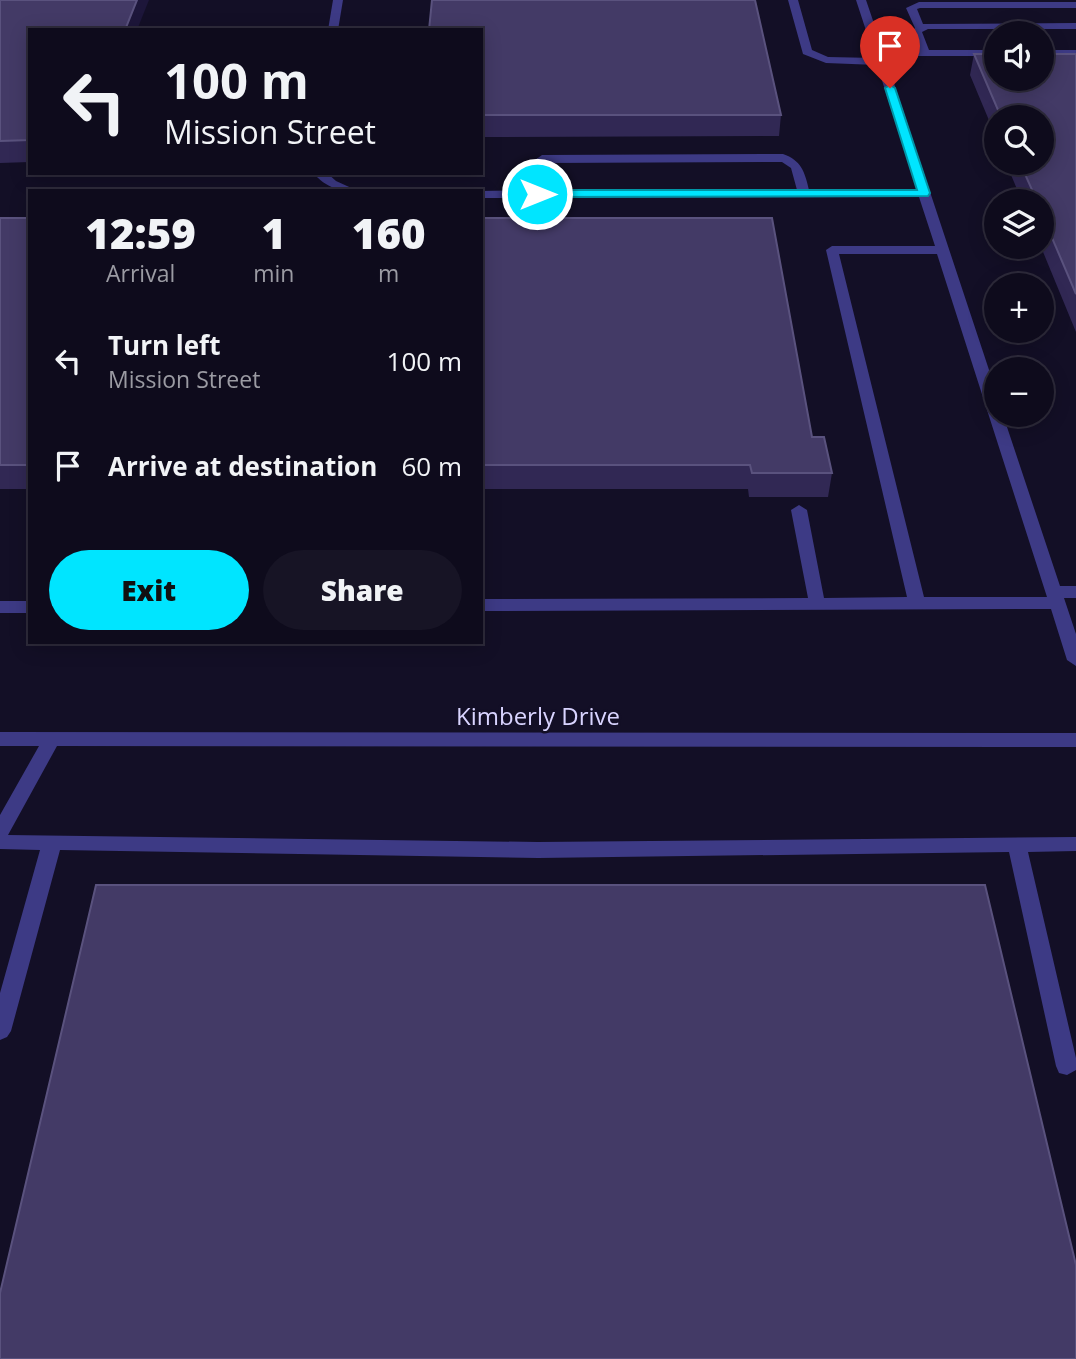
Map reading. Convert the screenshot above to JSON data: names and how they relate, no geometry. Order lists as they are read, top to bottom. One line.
{"streets":{"street":["Kimberly Drive"]},"page":{"map_buttons":["+","−"],"turn":["100 m","Mission Street"],"eta":["12:59","Arrival","1","min","160","m"],"list":[{"name":"Turn left","note":"Mission Street","value":"100 m"},{"name":"Arrive at destination","value":"60 m"}],"buttons":["Exit","Share"]}}
